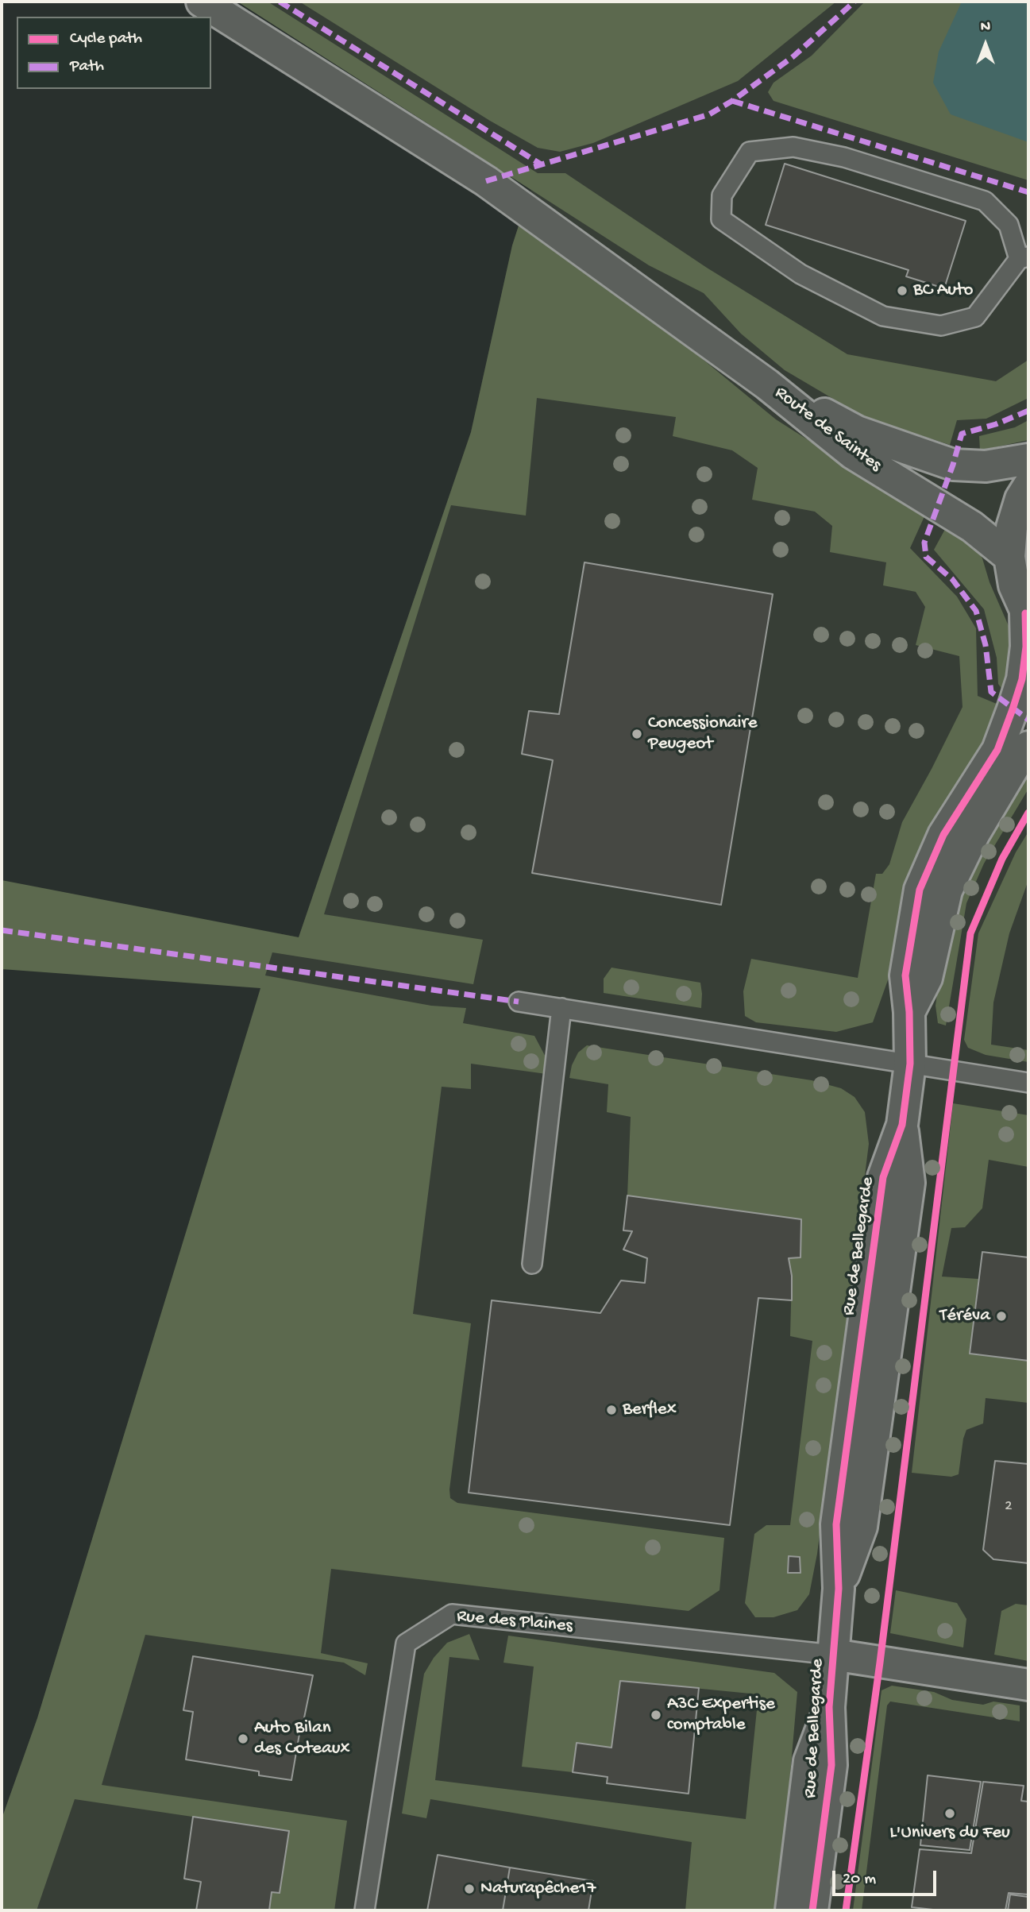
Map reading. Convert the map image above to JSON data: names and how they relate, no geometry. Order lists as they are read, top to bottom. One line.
{"streets":{"street":["Route de Saintes","Rue de Bellegarde"],"lane":["Rue des Plaines"]},"crossings":[["Rue de Bellegarde","Rue des Plaines"]],"places":["BC Auto","Concessionaire Peugeot","Téréva","Berflex","A3C Expertise comptable","Auto Bilan des Coteaux","L'Univers du Feu","Naturapêche17"],"house_numbers":["2"],"legend":["Cycle path","Path"],"scale_bar":"20 m","north":"top"}
